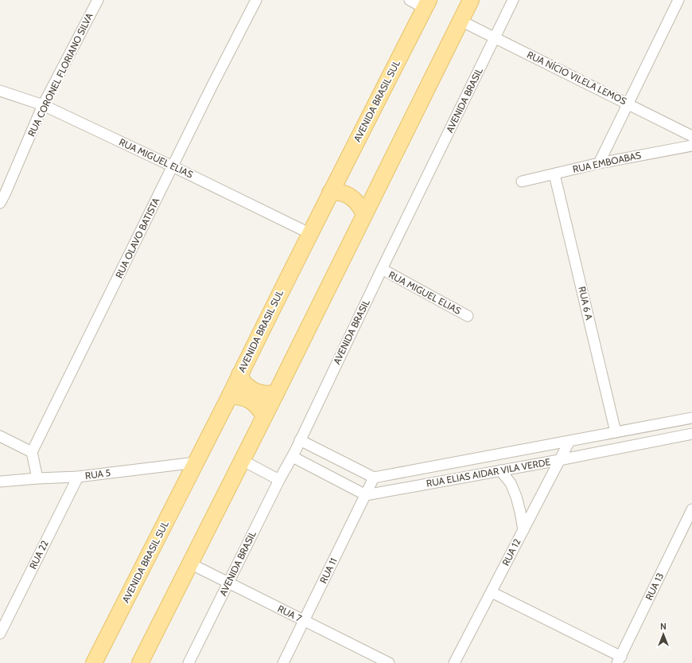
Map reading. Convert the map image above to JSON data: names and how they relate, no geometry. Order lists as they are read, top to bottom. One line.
{"streets":{"main road":["AVENIDA BRASIL SUL"],"street":["RUA CORONEL FLORIANO SILVA","RUA NÍCIO VILELA LEMOS","AVENIDA BRASIL","RUA MIGUEL ELIAS","RUA EMBOABAS","RUA OLAVO BATISTA","RUA 6 A","RUA ELIAS AIDAR VILA VERDE","RUA 5","RUA 12","RUA 22","RUA 11","RUA 13","RUA 7"]},"crossings":[["RUA CORONEL FLORIANO SILVA","RUA MIGUEL ELIAS"],["RUA NÍCIO VILELA LEMOS","AVENIDA BRASIL"],["AVENIDA BRASIL","RUA MIGUEL ELIAS"],["AVENIDA BRASIL","RUA 7"],["AVENIDA BRASIL SUL","RUA MIGUEL ELIAS"],["AVENIDA BRASIL SUL","RUA 5"],["RUA MIGUEL ELIAS","RUA OLAVO BATISTA"],["RUA EMBOABAS","RUA 6 A"],["RUA 6 A","RUA ELIAS AIDAR VILA VERDE"],["RUA ELIAS AIDAR VILA VERDE","RUA 12"],["RUA ELIAS AIDAR VILA VERDE","RUA 11"],["RUA 5","RUA 22"],["RUA 11","RUA 7"]],"north":"top"}
